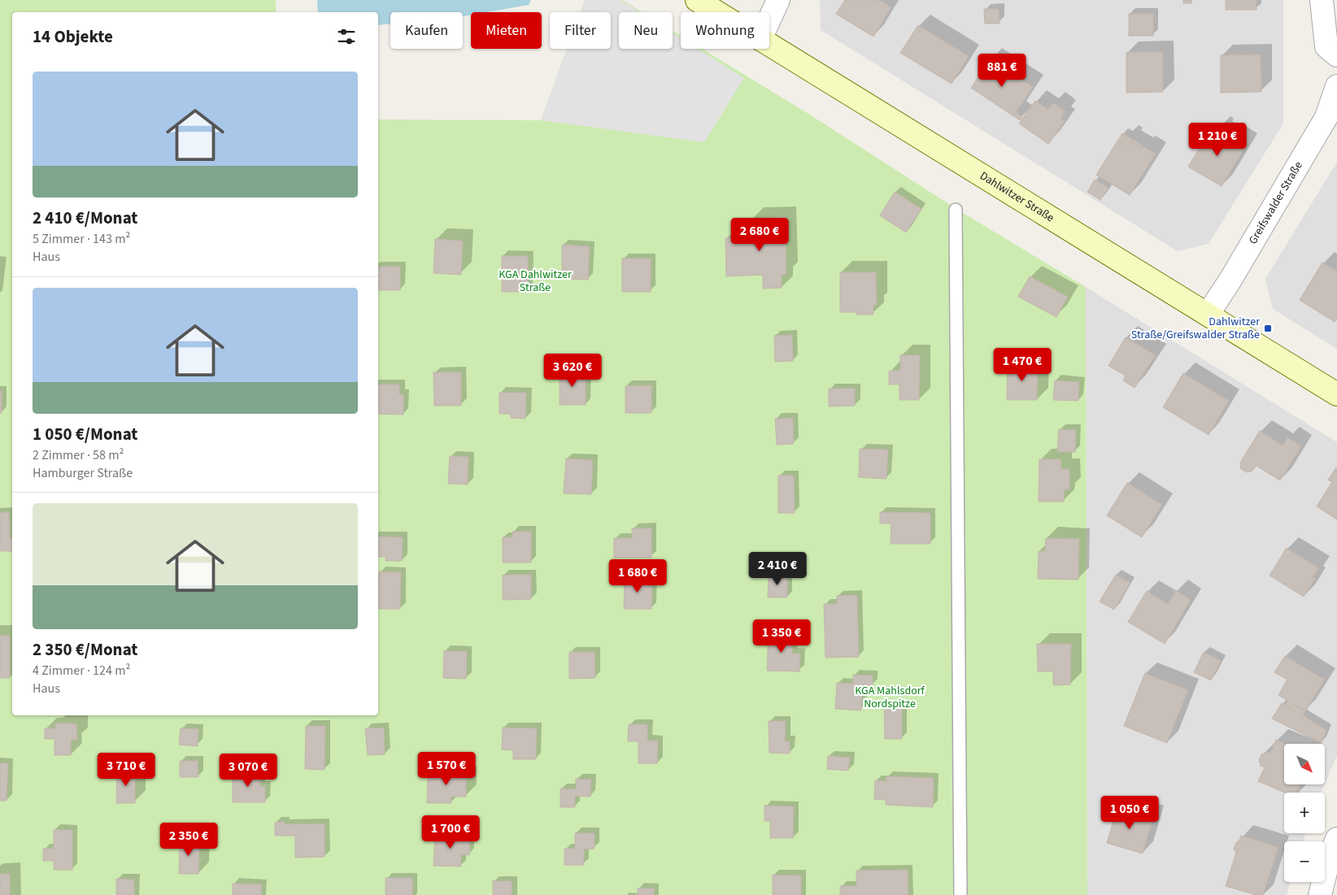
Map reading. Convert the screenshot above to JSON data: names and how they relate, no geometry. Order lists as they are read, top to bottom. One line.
{"streets":{"main road":["Dahlwitzer Straße"],"street":["Greifswalder Straße"]},"crossings":[["Dahlwitzer Straße","Greifswalder Straße"]],"parks":["KGA Dahlwitzer Straße","KGA Mahlsdorf Nordspitze"],"places":{"transit":["Dahlwitzer Straße/Greifswalder Straße"]},"north":"bottom right","page":{"chip":["Kaufen","Mieten","Filter","Neu","Wohnung"],"heading":"14 Objekte","price":["881 €","1 210 €","2 680 €","1 470 €","3 620 €","2 410 €","1 680 €","1 350 €","1 570 €","3 710 €","3 070 €","1 050 €","1 700 €","2 350 €"],"list":[{"name":"2 410 €/Monat","note":"5 Zimmer · 143 m² · Haus"},{"name":"1 050 €/Monat","note":"2 Zimmer · 58 m² · Hamburger Straße"},{"name":"2 350 €/Monat","note":"4 Zimmer · 124 m² · Haus"}],"map_buttons":["+","−"]}}
